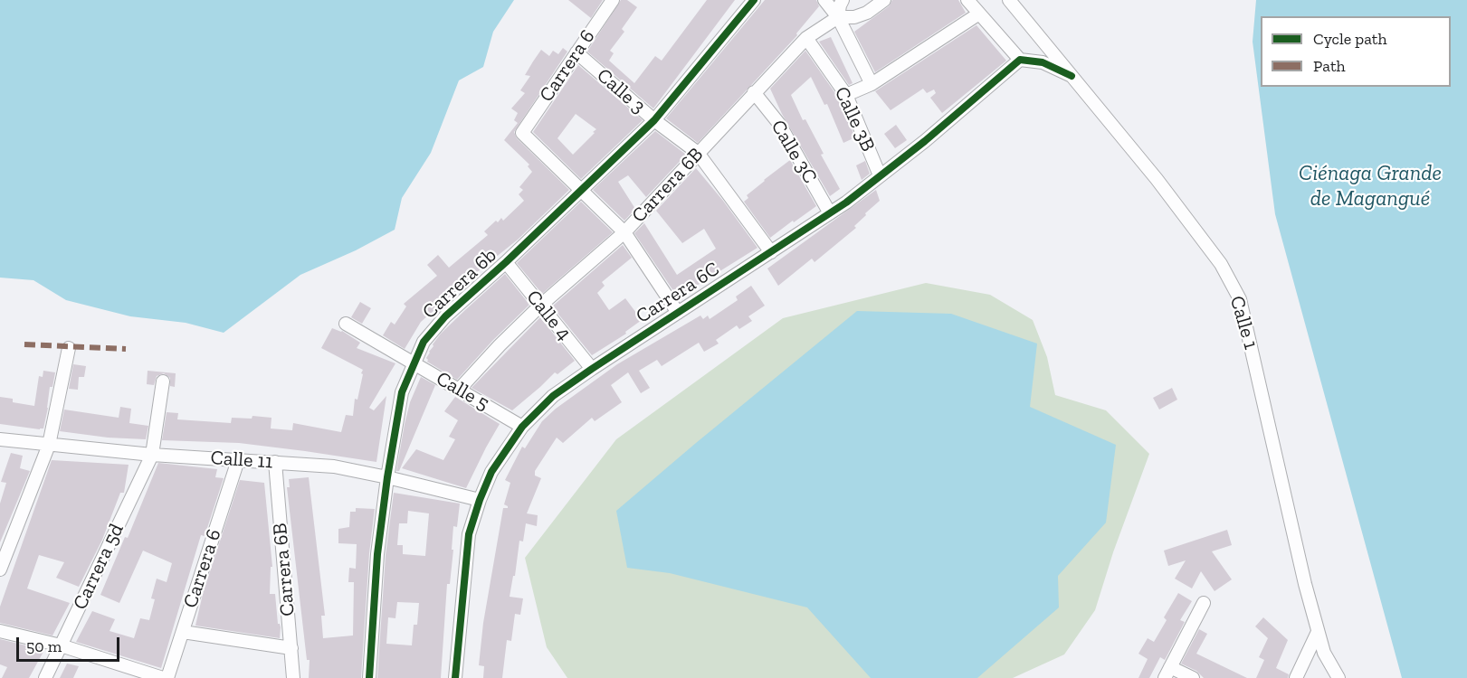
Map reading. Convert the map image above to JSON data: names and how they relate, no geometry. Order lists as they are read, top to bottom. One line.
{"streets":{"street":["Carrera 6","Calle 3","Calle 3B","Calle 3C","Carrera 6B","Carrera 6b","Carrera 6C","Calle 4","Calle 1","Calle 5","Calle 11","Carrera 5d"]},"crossings":[["Carrera 6","Calle 3"],["Carrera 6","Carrera 6b"],["Carrera 6","Calle 11"],["Calle 3","Carrera 6B"],["Calle 3","Carrera 6b"],["Calle 3","Carrera 6C"],["Calle 3B","Carrera 6B"],["Calle 3B","Carrera 6C"],["Calle 3C","Carrera 6B"],["Calle 3C","Carrera 6C"],["Carrera 6B","Calle 4"],["Carrera 6B","Calle 5"],["Carrera 6B","Calle 11"],["Carrera 6b","Calle 4"],["Carrera 6b","Calle 5"],["Carrera 6b","Calle 11"],["Carrera 6C","Calle 4"],["Carrera 6C","Calle 5"],["Carrera 6C","Calle 11"],["Calle 11","Carrera 5d"]],"water":["Ciénaga Grande de Magangué"],"legend":["Cycle path","Path"],"scale_bar":"50 m"}
